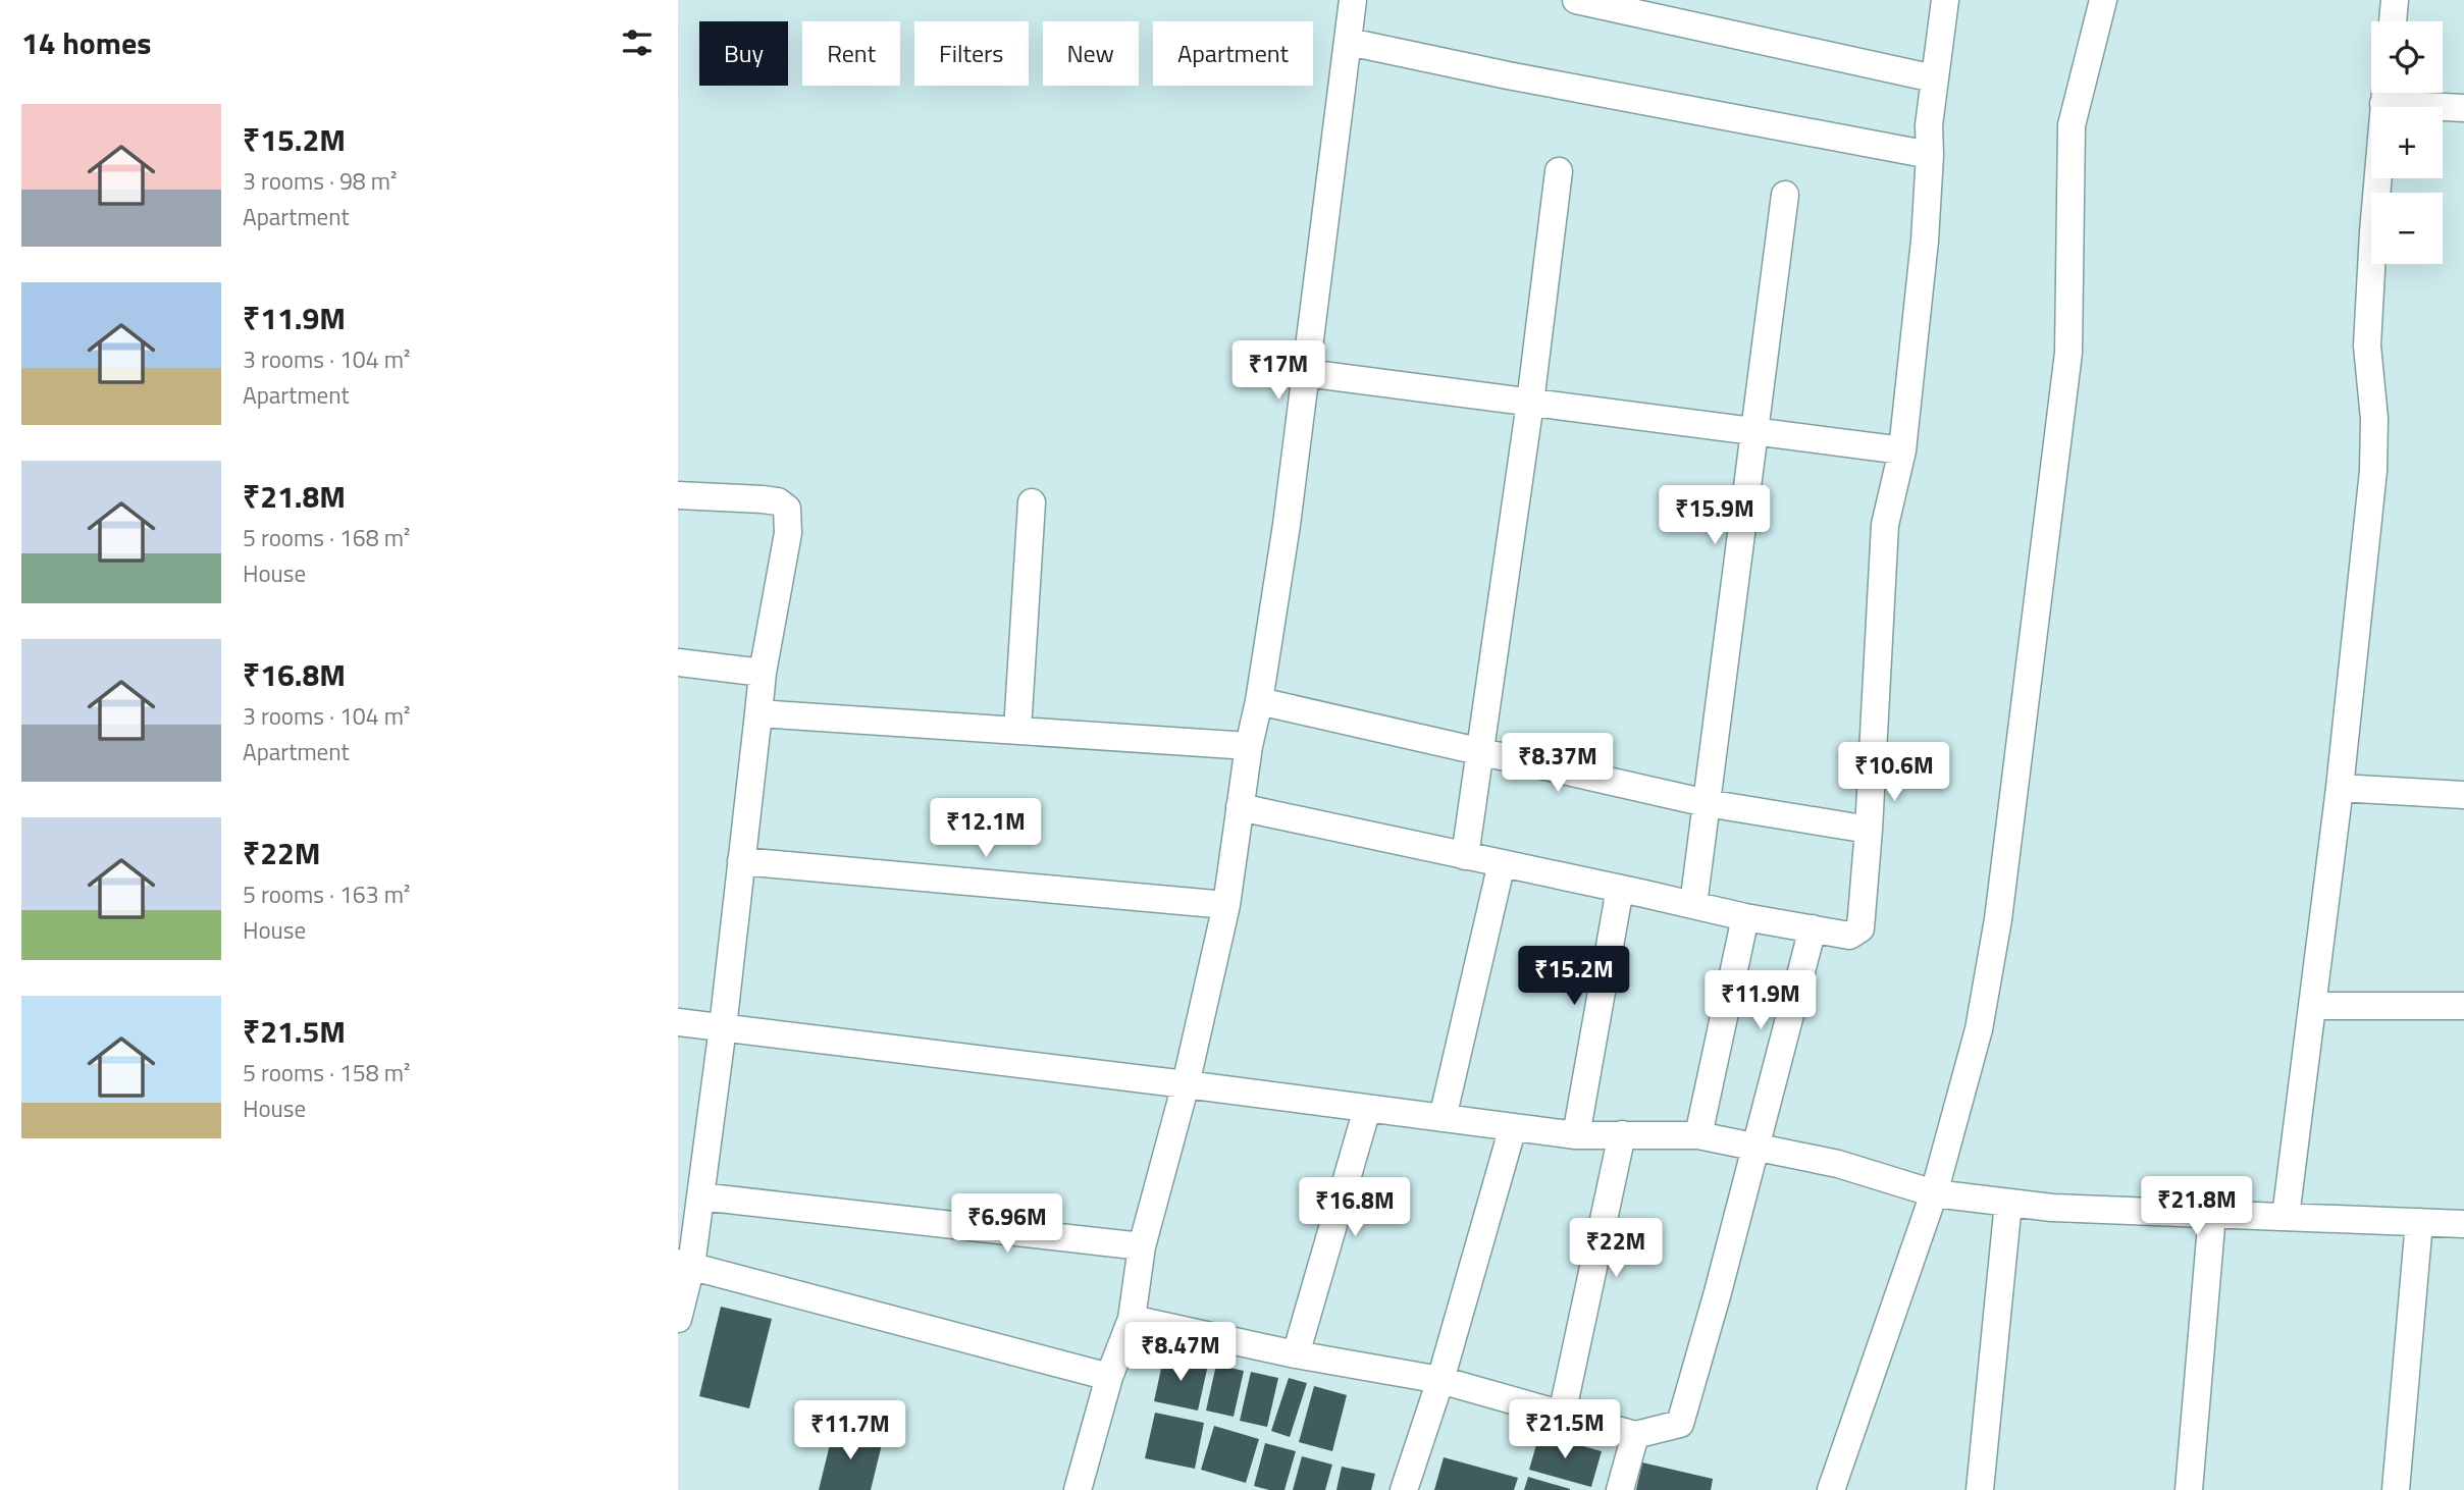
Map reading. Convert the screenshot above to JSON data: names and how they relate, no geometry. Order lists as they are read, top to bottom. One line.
{"page":{"heading":"14 homes","map_buttons":["+","−"],"chip":["Buy","Rent","Filters","New","Apartment"],"list":[{"name":"₹15.2M","note":"3 rooms · 98 m² · Apartment"},{"name":"₹11.9M","note":"3 rooms · 104 m² · Apartment"},{"name":"₹21.8M","note":"5 rooms · 168 m² · House"},{"name":"₹16.8M","note":"3 rooms · 104 m² · Apartment"},{"name":"₹22M","note":"5 rooms · 163 m² · House"},{"name":"₹21.5M","note":"5 rooms · 158 m² · House"}],"price":["₹17M","₹15.9M","₹8.37M","₹10.6M","₹12.1M","₹15.2M","₹11.9M","₹21.8M","₹16.8M","₹6.96M","₹22M","₹8.47M","₹21.5M","₹11.7M"]}}
